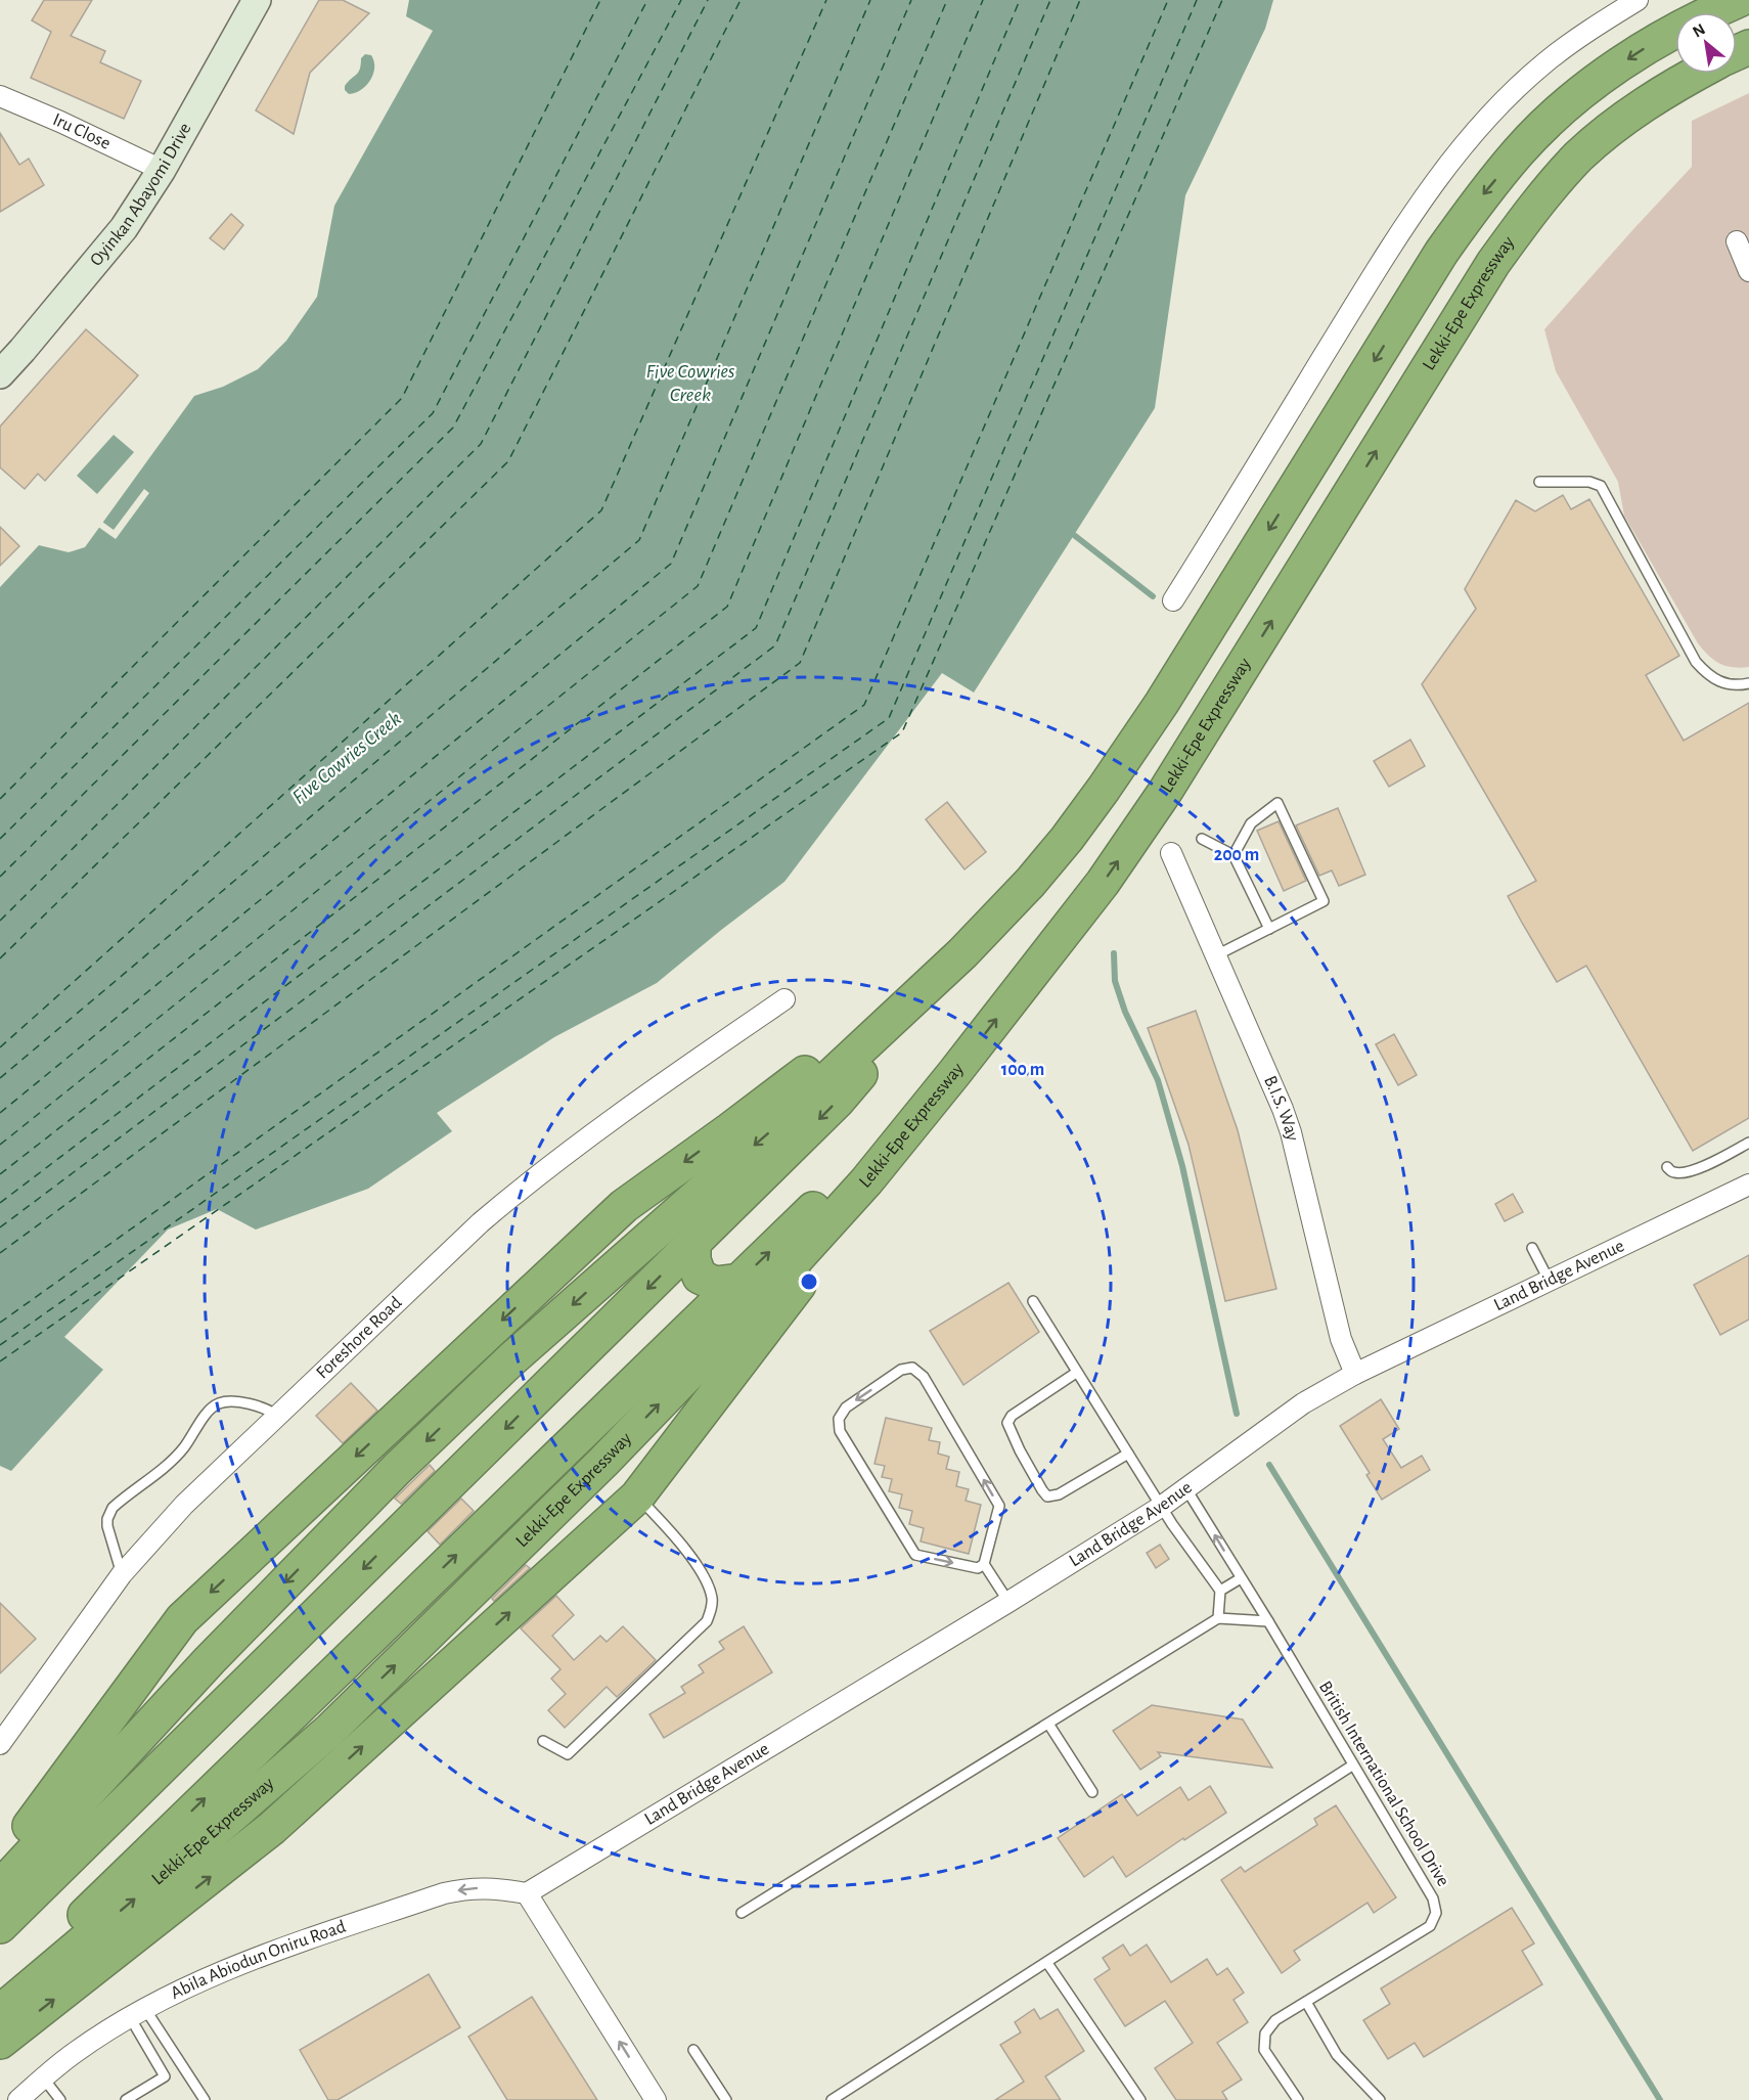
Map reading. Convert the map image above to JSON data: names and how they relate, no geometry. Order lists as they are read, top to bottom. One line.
{"streets":{"highway":["Lekki-Epe Expressway"],"street":["Iru Close","Oyinkan Abayomi Drive","B.I.S. Way","Land Bridge Avenue","Foreshore Road","Abila Abiodun Oniru Road"],"lane":["British International School Drive"]},"crossings":[["Iru Close","Oyinkan Abayomi Drive"],["B.I.S. Way","Land Bridge Avenue"],["Land Bridge Avenue","British International School Drive"],["Land Bridge Avenue","Abila Abiodun Oniru Road"]],"one_way":["Abila Abiodun Oniru Road"],"water":["Five Cowries Creek"],"north":"top left","rings":["200 m","100 m"]}
